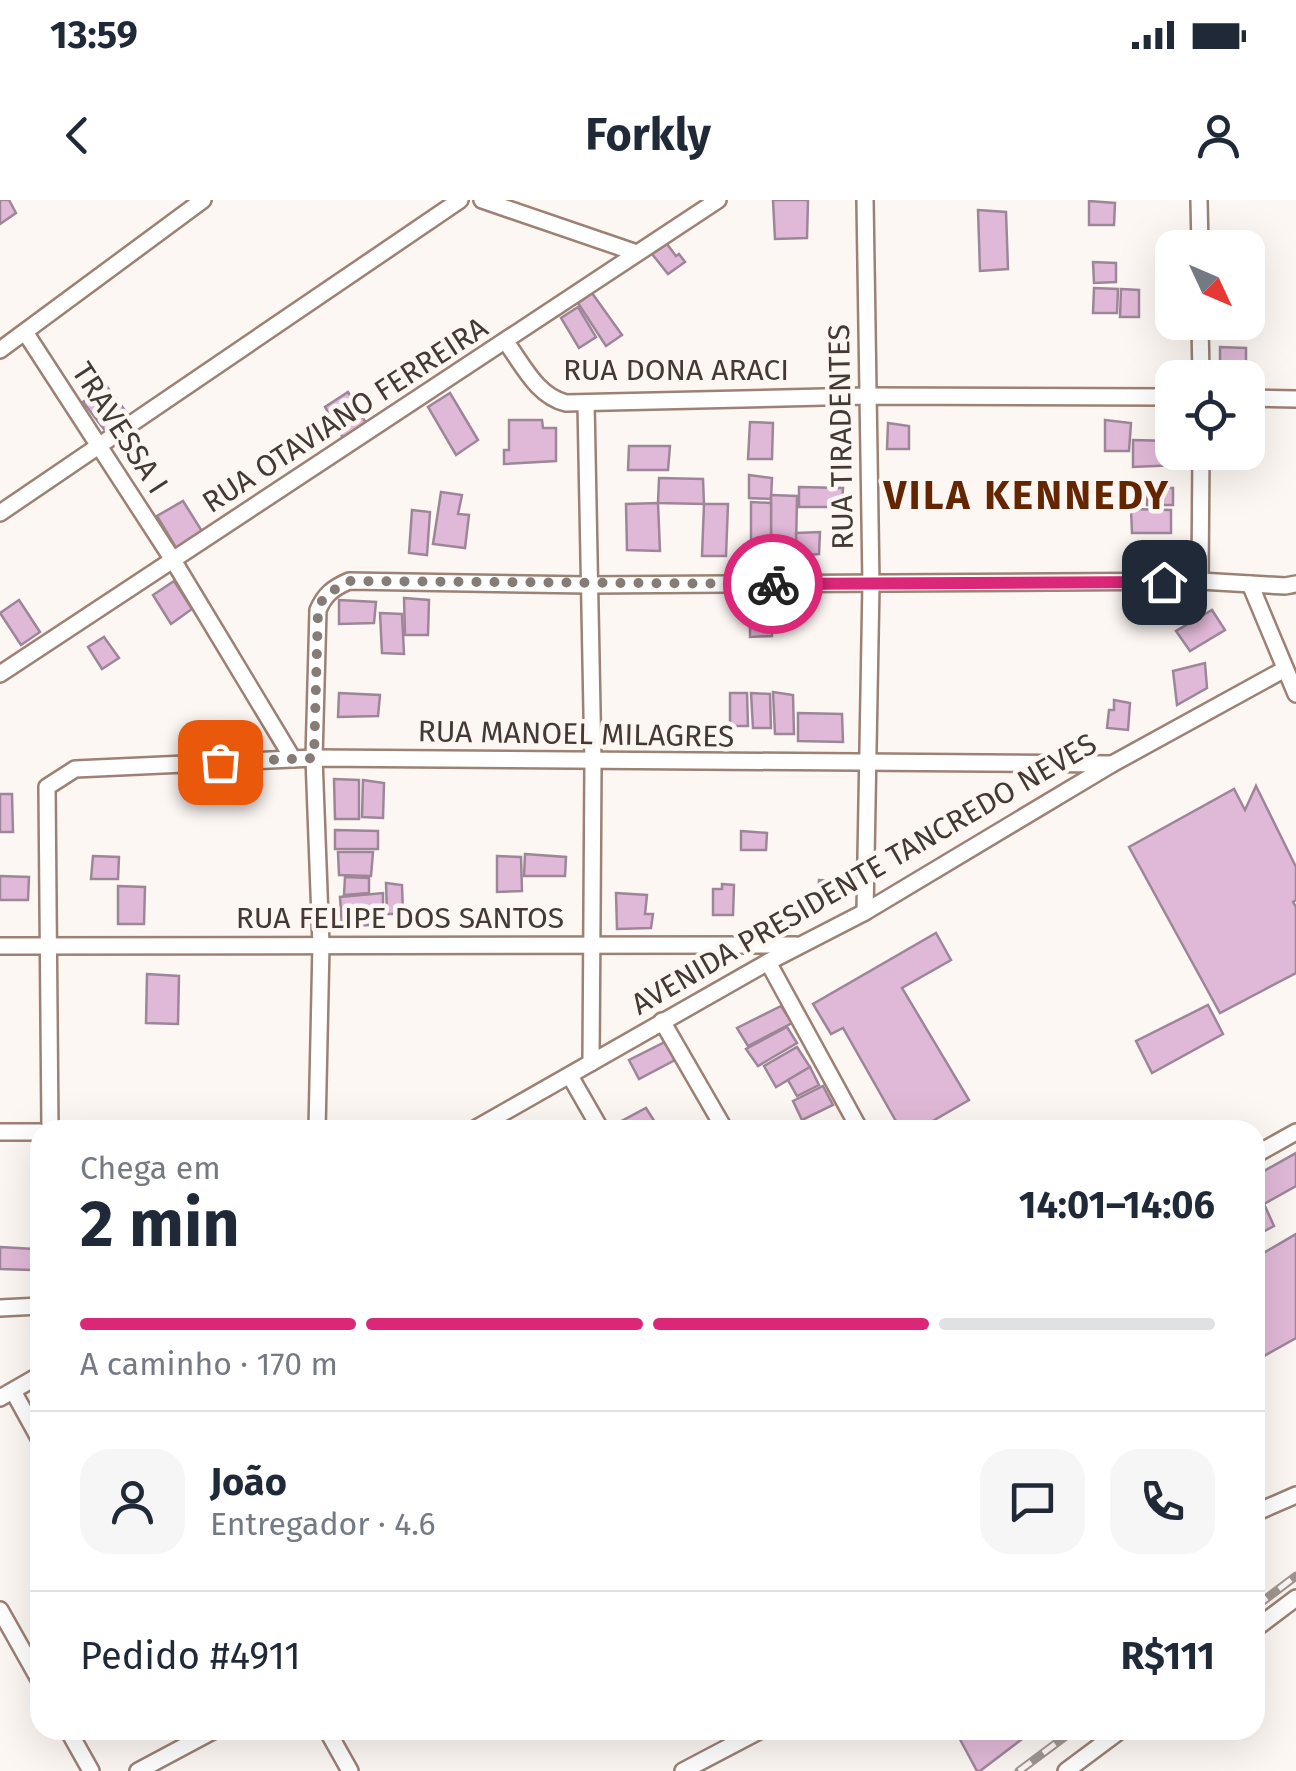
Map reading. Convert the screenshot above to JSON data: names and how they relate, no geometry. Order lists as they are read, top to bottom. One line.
{"streets":{"street":["RUA DONA ARACI","RUA OTAVIANO FERREIRA","TRAVESSA I","RUA TIRADENTES","RUA MANOEL MILAGRES","AVENIDA PRESIDENTE TANCREDO NEVES","RUA FELIPE DOS SANTOS"]},"crossings":[["RUA DONA ARACI","RUA OTAVIANO FERREIRA"],["RUA DONA ARACI","RUA TIRADENTES"],["RUA OTAVIANO FERREIRA","TRAVESSA I"],["TRAVESSA I","RUA MANOEL MILAGRES"],["RUA TIRADENTES","RUA MANOEL MILAGRES"],["RUA TIRADENTES","AVENIDA PRESIDENTE TANCREDO NEVES"],["RUA MANOEL MILAGRES","AVENIDA PRESIDENTE TANCREDO NEVES"],["RUA MANOEL MILAGRES","RUA FELIPE DOS SANTOS"],["AVENIDA PRESIDENTE TANCREDO NEVES","RUA FELIPE DOS SANTOS"]],"districts":["VILA KENNEDY"],"north":"bottom right","page":{"status":"13:59","header":"Forkly","heading":["2 min","Chega em","14:01–14:06"],"panel":["João","Entregador · 4.6","Pedido #4911","R$111"],"bar":"A caminho · 170 m"}}
